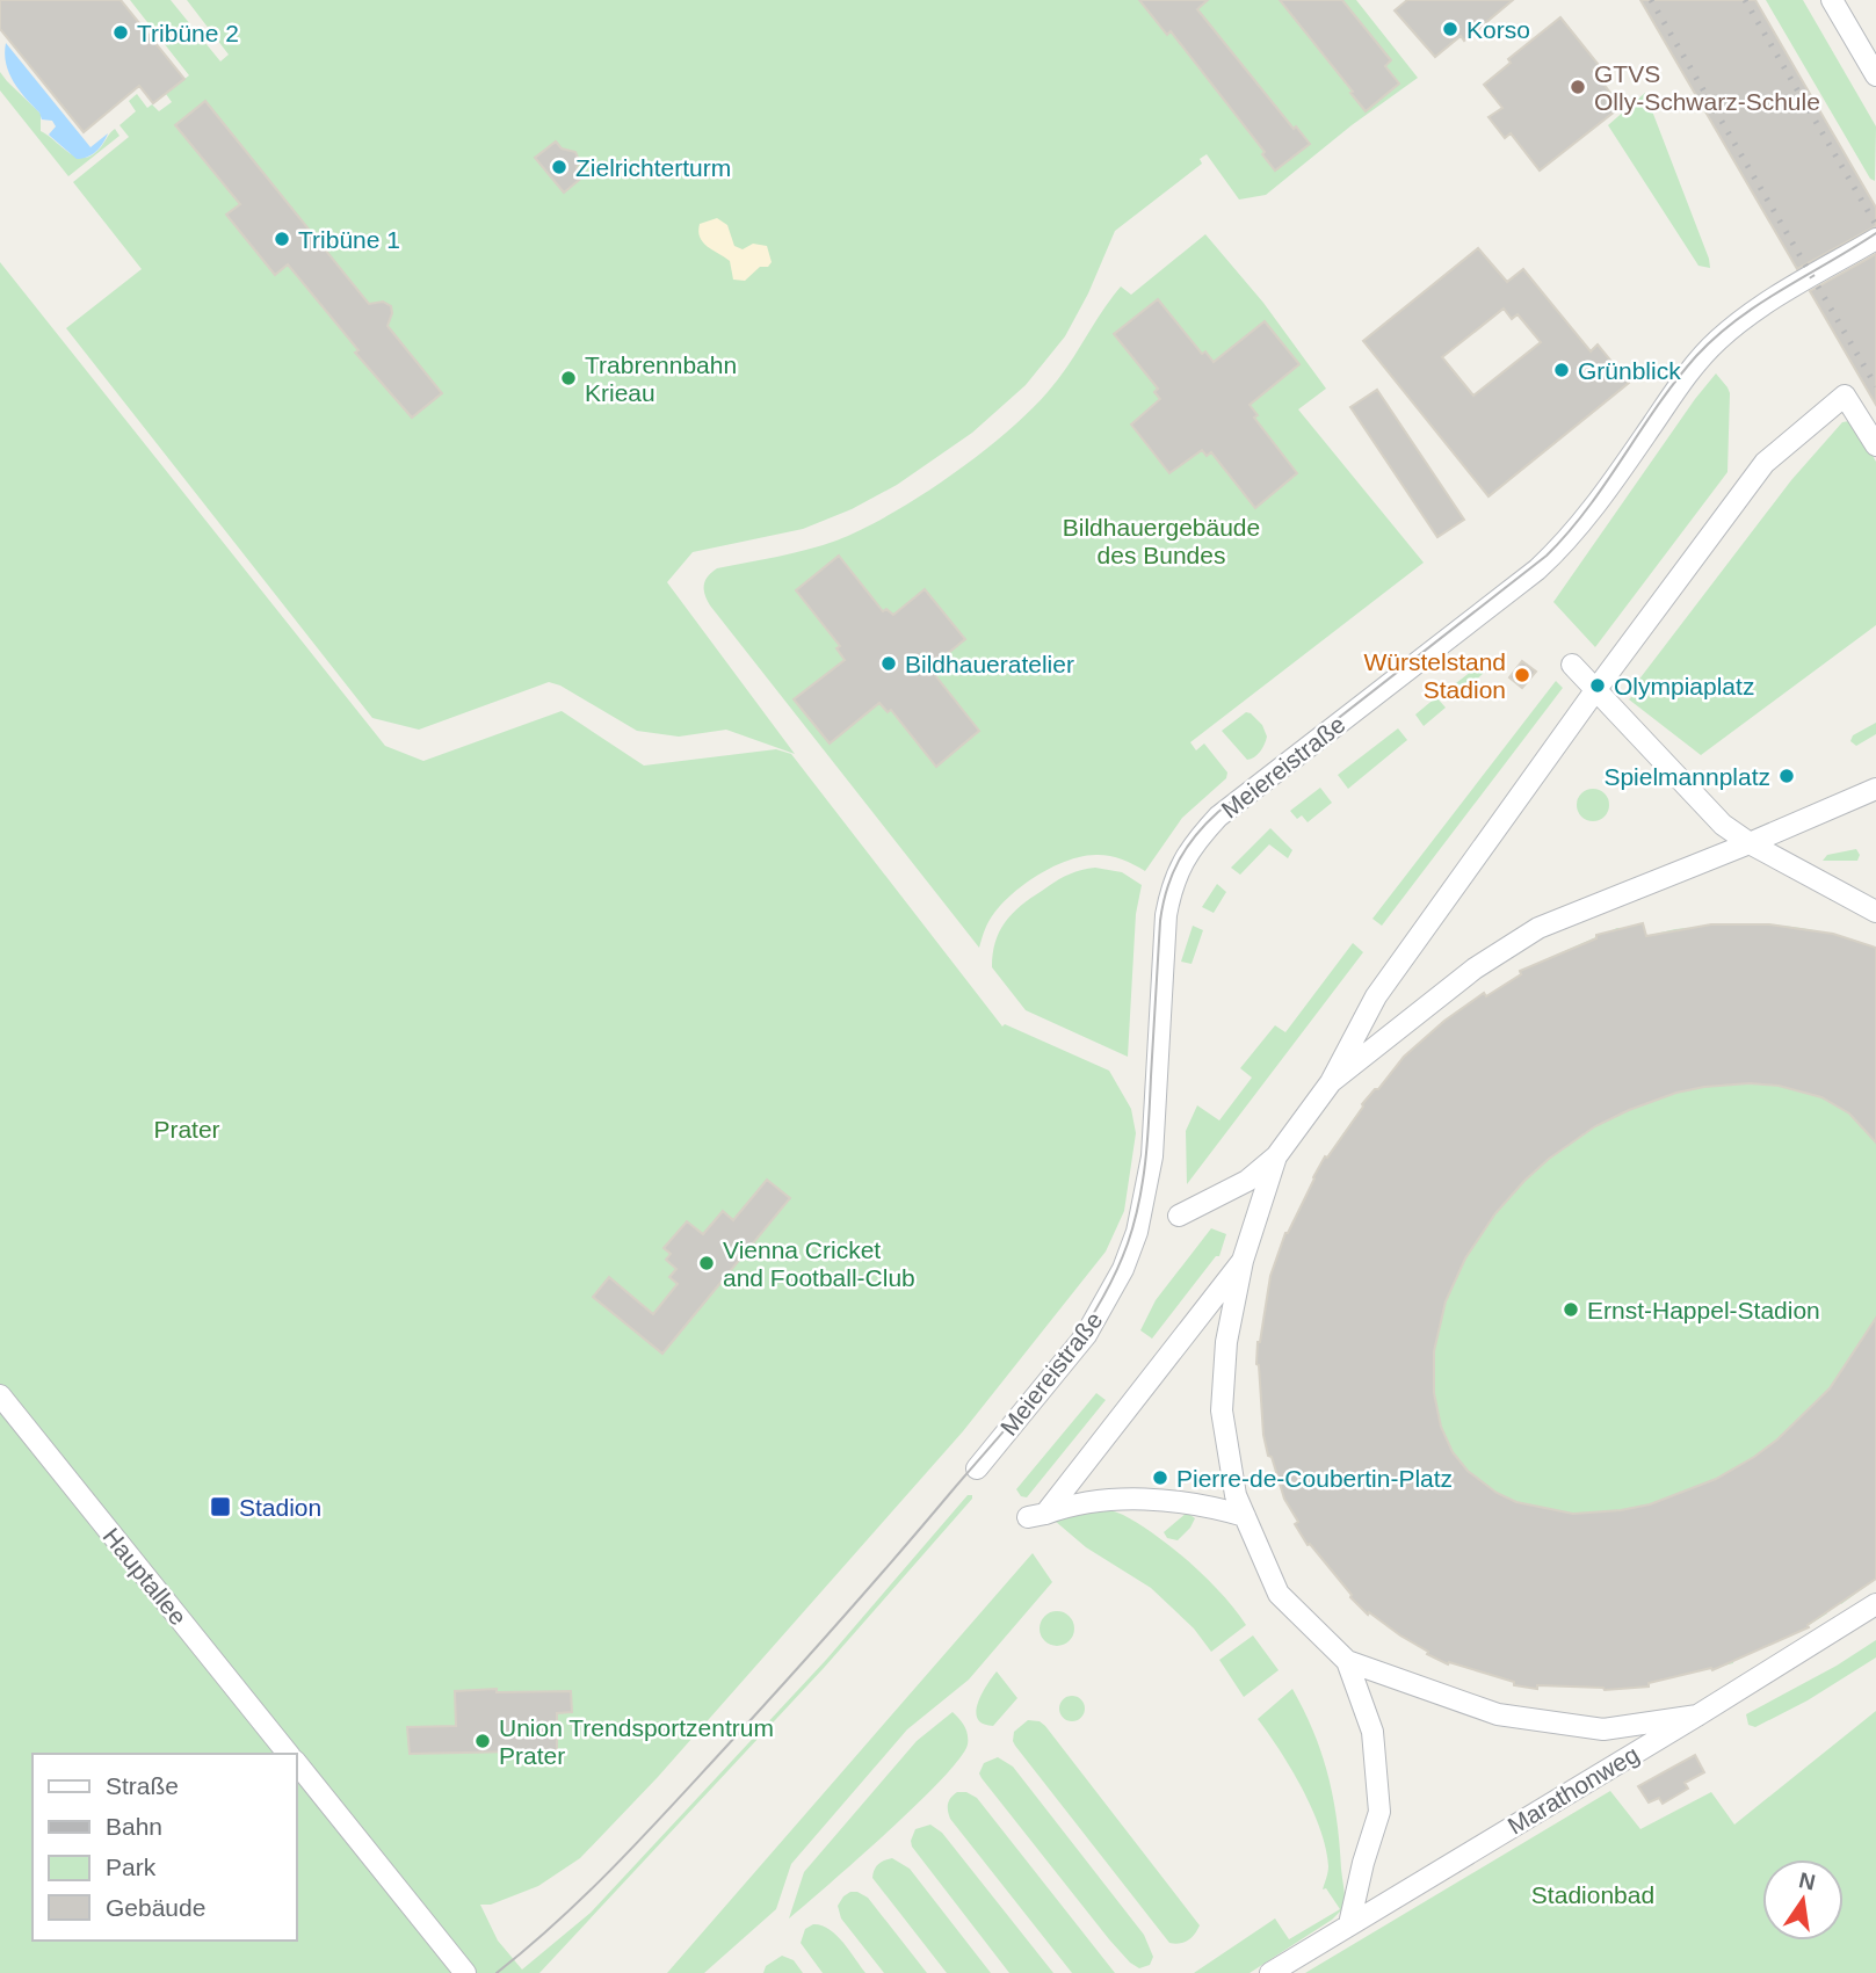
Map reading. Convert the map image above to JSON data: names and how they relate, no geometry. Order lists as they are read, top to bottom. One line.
{"streets":{"street":["Meiereistraße","Hauptallee","Marathonweg"]},"parks":["Bildhauergebäude des Bundes","Prater","Stadionbad"],"places":{"other":["Korso","Tribüne 2","GTVS Olly-Schwarz-Schule","Zielrichterturm","Tribüne 1","Grünblick","Trabrennbahn Krieau","Bildhaueratelier","Würstelstand Stadion","Olympiaplatz","Spielmannplatz","Vienna Cricket and Football-Club","Ernst-Happel-Stadion","Pierre-de-Coubertin-Platz","Union Trendsportzentrum Prater"],"transit":["Stadion"]},"legend":["Straße","Bahn","Park","Gebäude"],"north":"top"}
